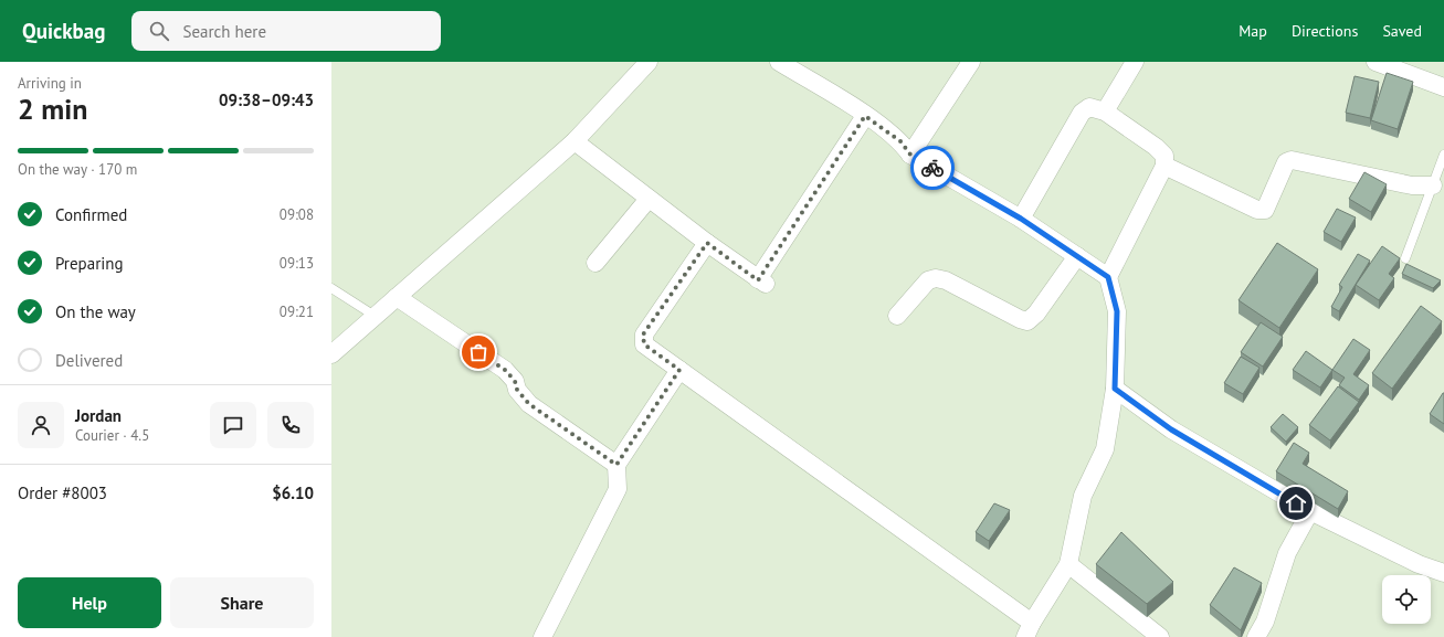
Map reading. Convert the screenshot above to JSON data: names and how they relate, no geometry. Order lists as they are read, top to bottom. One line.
{"page":{"header":"Quickbag","search":"Search here","nav":["Map","Directions","Saved"],"heading":["2 min","Arriving in","09:38–09:43"],"panel":["Jordan","Courier · 4.5","Order #8003","$6.10"],"bar":"On the way · 170 m","list":[["Confirmed","09:08"],["Preparing","09:13"],["On the way","09:21"],"Delivered"],"buttons":["Help","Share"]}}
